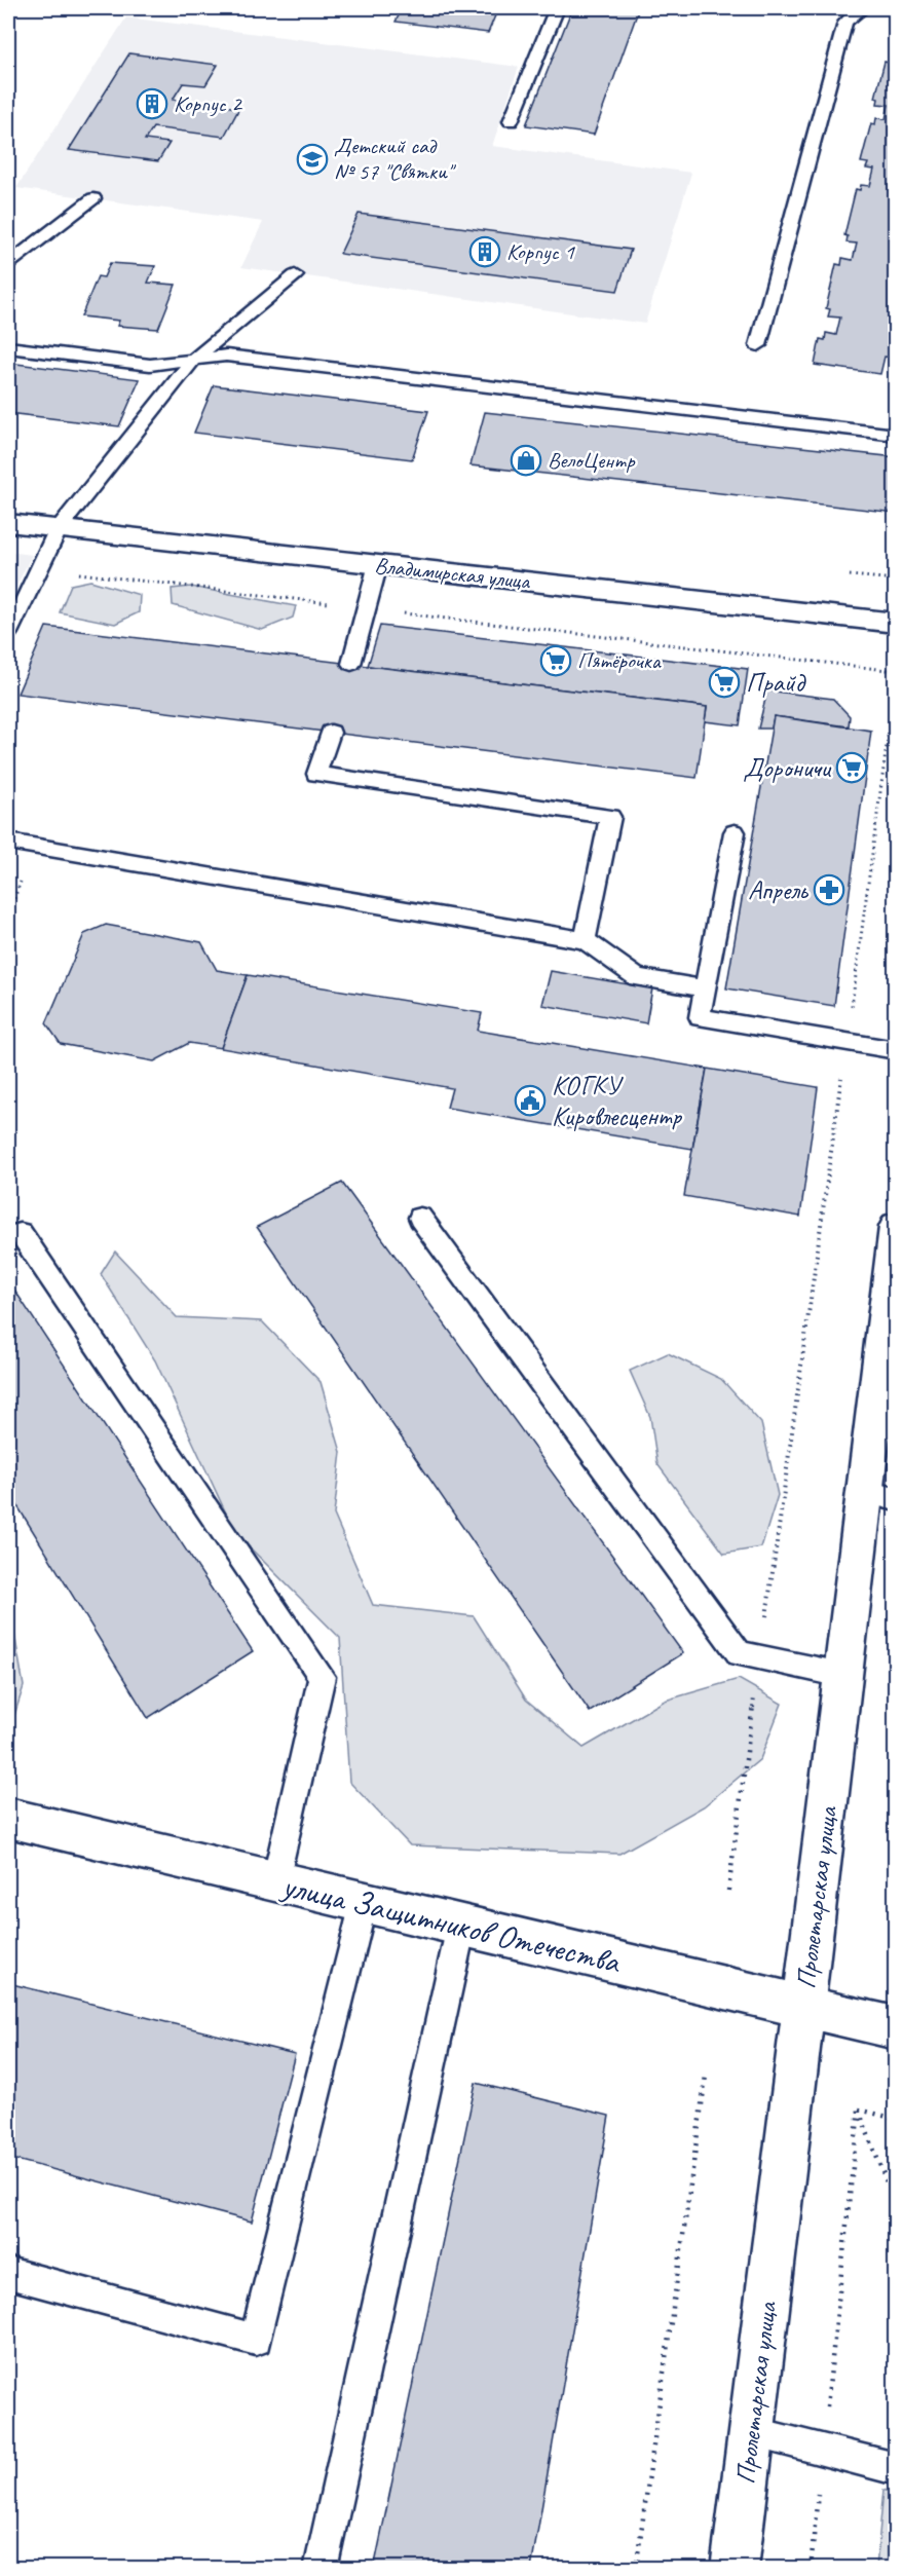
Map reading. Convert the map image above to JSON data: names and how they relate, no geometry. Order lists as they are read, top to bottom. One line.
{"streets":{"street":["Владимирская улица","Пролетарская улица","улица Защитников Отечества"]},"crossings":[["Пролетарская улица","улица Защитников Отечества"]],"places":{"building":["Корпус 2","Корпус 1"],"school or university":["Детский сад № 57 \"Святки\""],"shop":["ВелоЦентр"],"supermarket":["Пятёрочка","Прайд","Дороничи"],"pharmacy":["Апрель"],"public building":["КОГКУ Кировлесцентр"]}}
